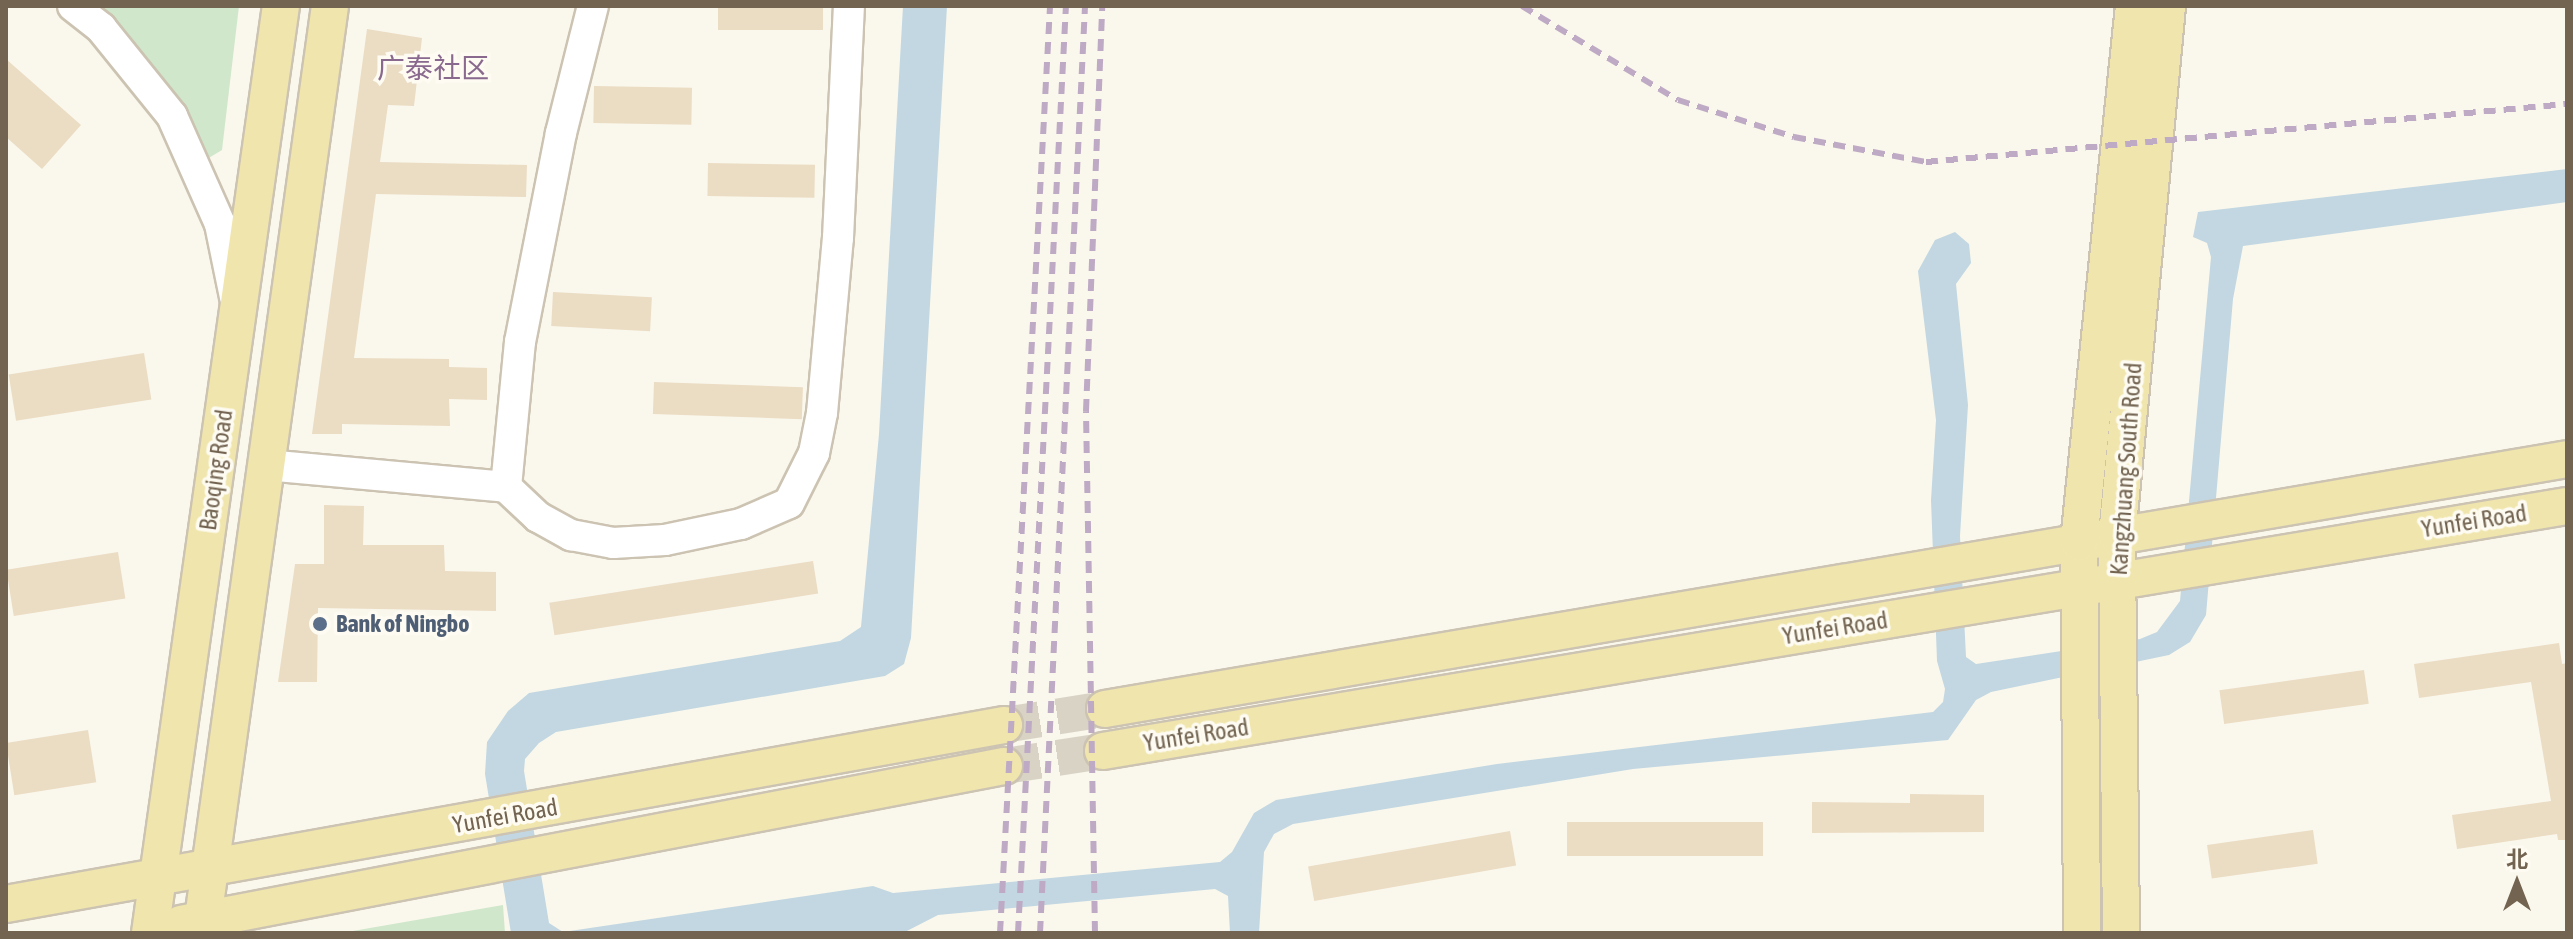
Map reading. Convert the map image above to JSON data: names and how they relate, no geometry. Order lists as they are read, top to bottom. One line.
{"streets":{"main road":["Kangzhuang South Road","Baoqing Road","Yunfei Road"]},"crossings":[["Kangzhuang South Road","Yunfei Road"],["Baoqing Road","Yunfei Road"]],"districts":["广泰社区"],"places":["Bank of Ningbo"],"north":"top"}
